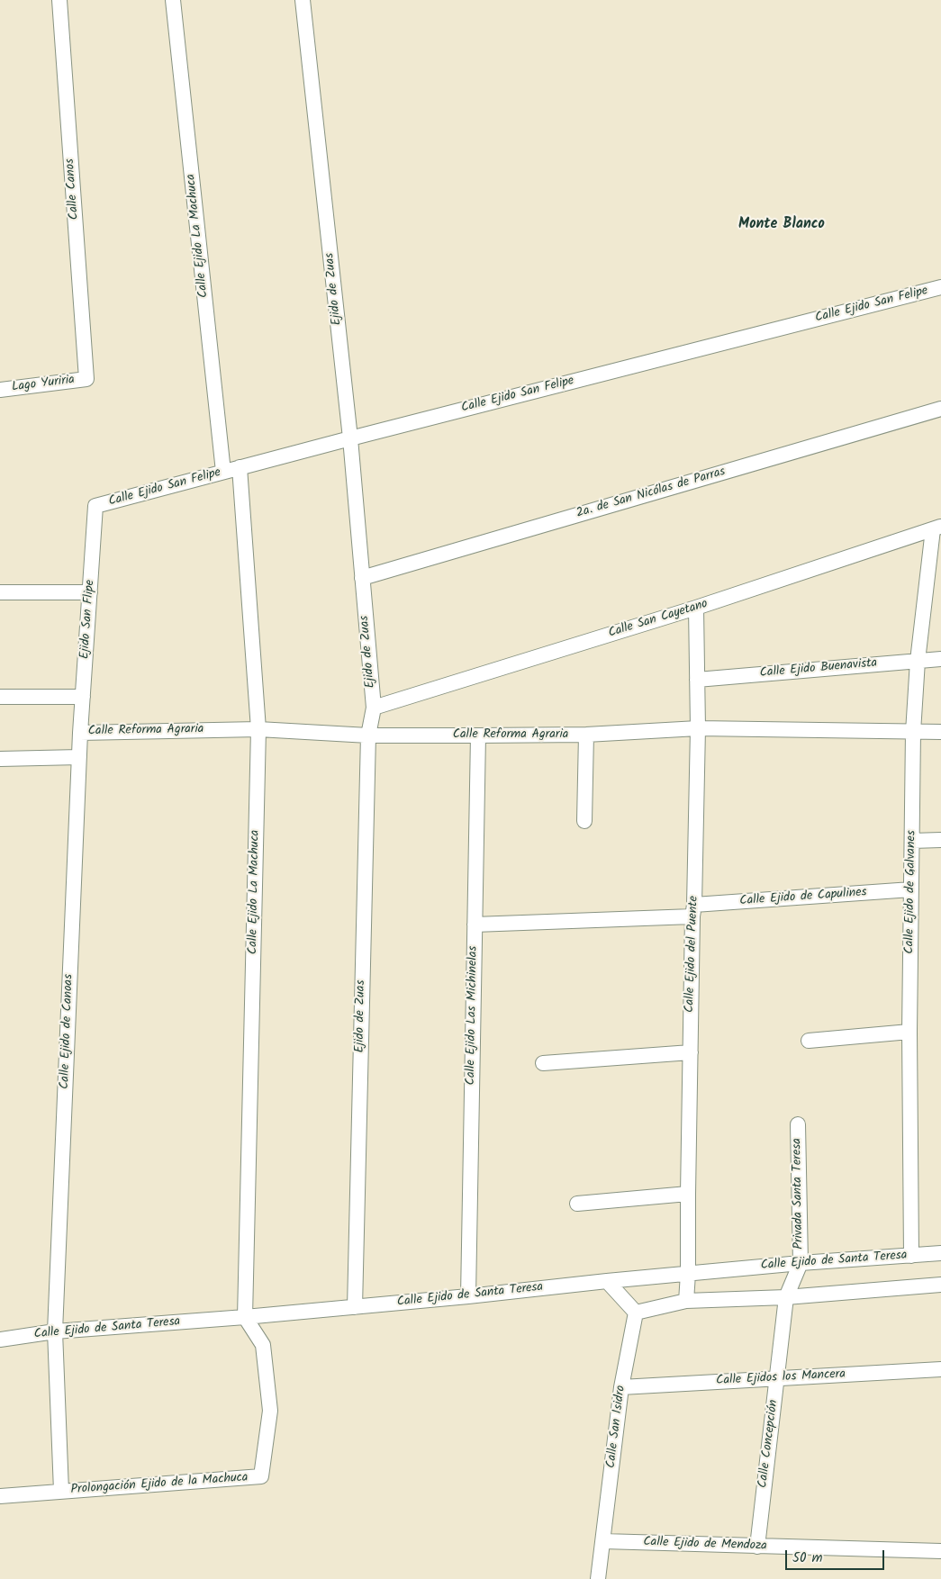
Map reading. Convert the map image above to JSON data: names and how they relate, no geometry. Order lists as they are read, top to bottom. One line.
{"streets":{"street":["Calle Canos","Calle Ejido La Machuca","Ejido de Zuas","Calle Ejido San Felipe","Lago Yuriria","2a. de San Nicólas de Parras","Ejido San Flipe","Calle San Cayetano","Calle Ejido Buenavista","Calle Reforma Agraria","Calle Ejido de Galvanes","Calle Ejido de Capulines","Calle Ejido del Puente","Calle Ejido Las Michinelas","Calle Ejido de Canoas","Privada Santa Teresa","Calle Ejido de Santa Teresa","Calle Ejidos los Mancera","Calle San Isidro","Calle Concepción","Prolongación Ejido de la Machuca","Calle Ejido de Mendoza"]},"crossings":[["Calle Canos","Lago Yuriria"],["Calle Ejido La Machuca","Calle Ejido San Felipe"],["Calle Ejido La Machuca","Calle Reforma Agraria"],["Calle Ejido La Machuca","Calle Ejido de Santa Teresa"],["Calle Ejido La Machuca","Prolongación Ejido de la Machuca"],["Ejido de Zuas","Calle Ejido San Felipe"],["Ejido de Zuas","2a. de San Nicólas de Parras"],["Ejido de Zuas","Calle San Cayetano"],["Ejido de Zuas","Calle Reforma Agraria"],["Ejido de Zuas","Calle Ejido de Santa Teresa"],["Calle Ejido San Felipe","Ejido San Flipe"],["Ejido San Flipe","Calle Reforma Agraria"],["Ejido San Flipe","Calle Ejido de Canoas"],["Calle San Cayetano","Calle Ejido de Galvanes"],["Calle San Cayetano","Calle Ejido del Puente"],["Calle Ejido Buenavista","Calle Ejido de Galvanes"],["Calle Ejido Buenavista","Calle Ejido del Puente"],["Calle Reforma Agraria","Calle Ejido de Galvanes"],["Calle Reforma Agraria","Calle Ejido del Puente"],["Calle Reforma Agraria","Calle Ejido Las Michinelas"],["Calle Reforma Agraria","Calle Ejido de Canoas"],["Calle Ejido de Galvanes","Calle Ejido de Capulines"],["Calle Ejido de Galvanes","Calle Ejido de Santa Teresa"],["Calle Ejido de Capulines","Calle Ejido del Puente"],["Calle Ejido de Capulines","Calle Ejido Las Michinelas"],["Calle Ejido del Puente","Calle Ejido de Santa Teresa"],["Calle Ejido Las Michinelas","Calle Ejido de Santa Teresa"],["Calle Ejido de Canoas","Calle Ejido de Santa Teresa"],["Calle Ejido de Canoas","Prolongación Ejido de la Machuca"],["Privada Santa Teresa","Calle Ejido de Santa Teresa"],["Privada Santa Teresa","Calle Concepción"],["Calle Ejido de Santa Teresa","Calle Concepción"],["Calle Ejido de Santa Teresa","Prolongación Ejido de la Machuca"],["Calle Ejidos los Mancera","Calle San Isidro"],["Calle Ejidos los Mancera","Calle Concepción"],["Calle San Isidro","Calle Ejido de Mendoza"],["Calle Concepción","Calle Ejido de Mendoza"]],"districts":["Monte Blanco"],"scale_bar":"50 m"}
